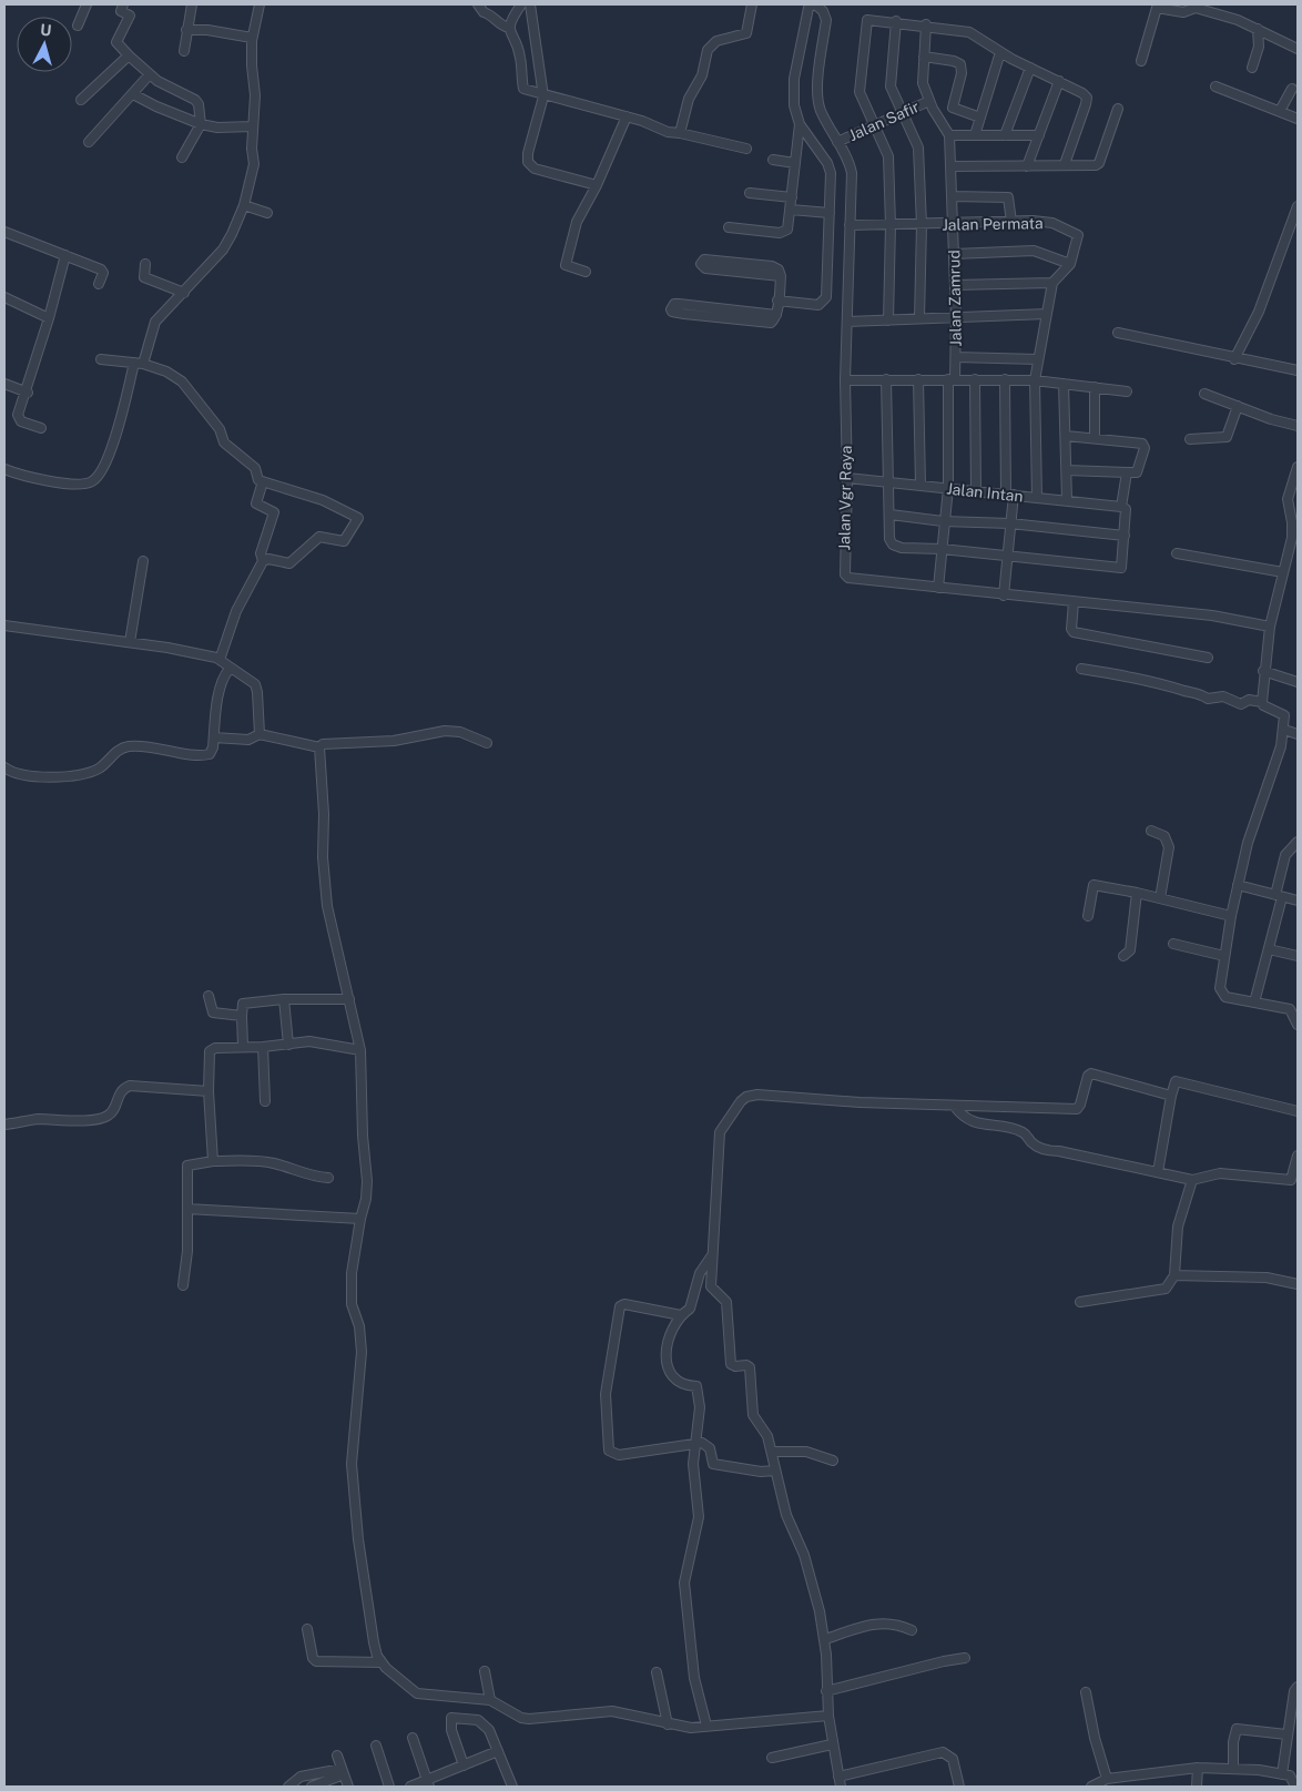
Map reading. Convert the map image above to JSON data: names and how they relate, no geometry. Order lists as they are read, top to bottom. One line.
{"streets":{"street":["Jalan Safir","Jalan Permata","Jalan Zamrud","Jalan Intan","Jalan Vgr Raya"]},"crossings":[["Jalan Safir","Jalan Zamrud"],["Jalan Safir","Jalan Vgr Raya"],["Jalan Permata","Jalan Zamrud"],["Jalan Permata","Jalan Vgr Raya"],["Jalan Zamrud","Jalan Intan"],["Jalan Zamrud","Jalan Vgr Raya"],["Jalan Intan","Jalan Vgr Raya"]],"north":"top"}
